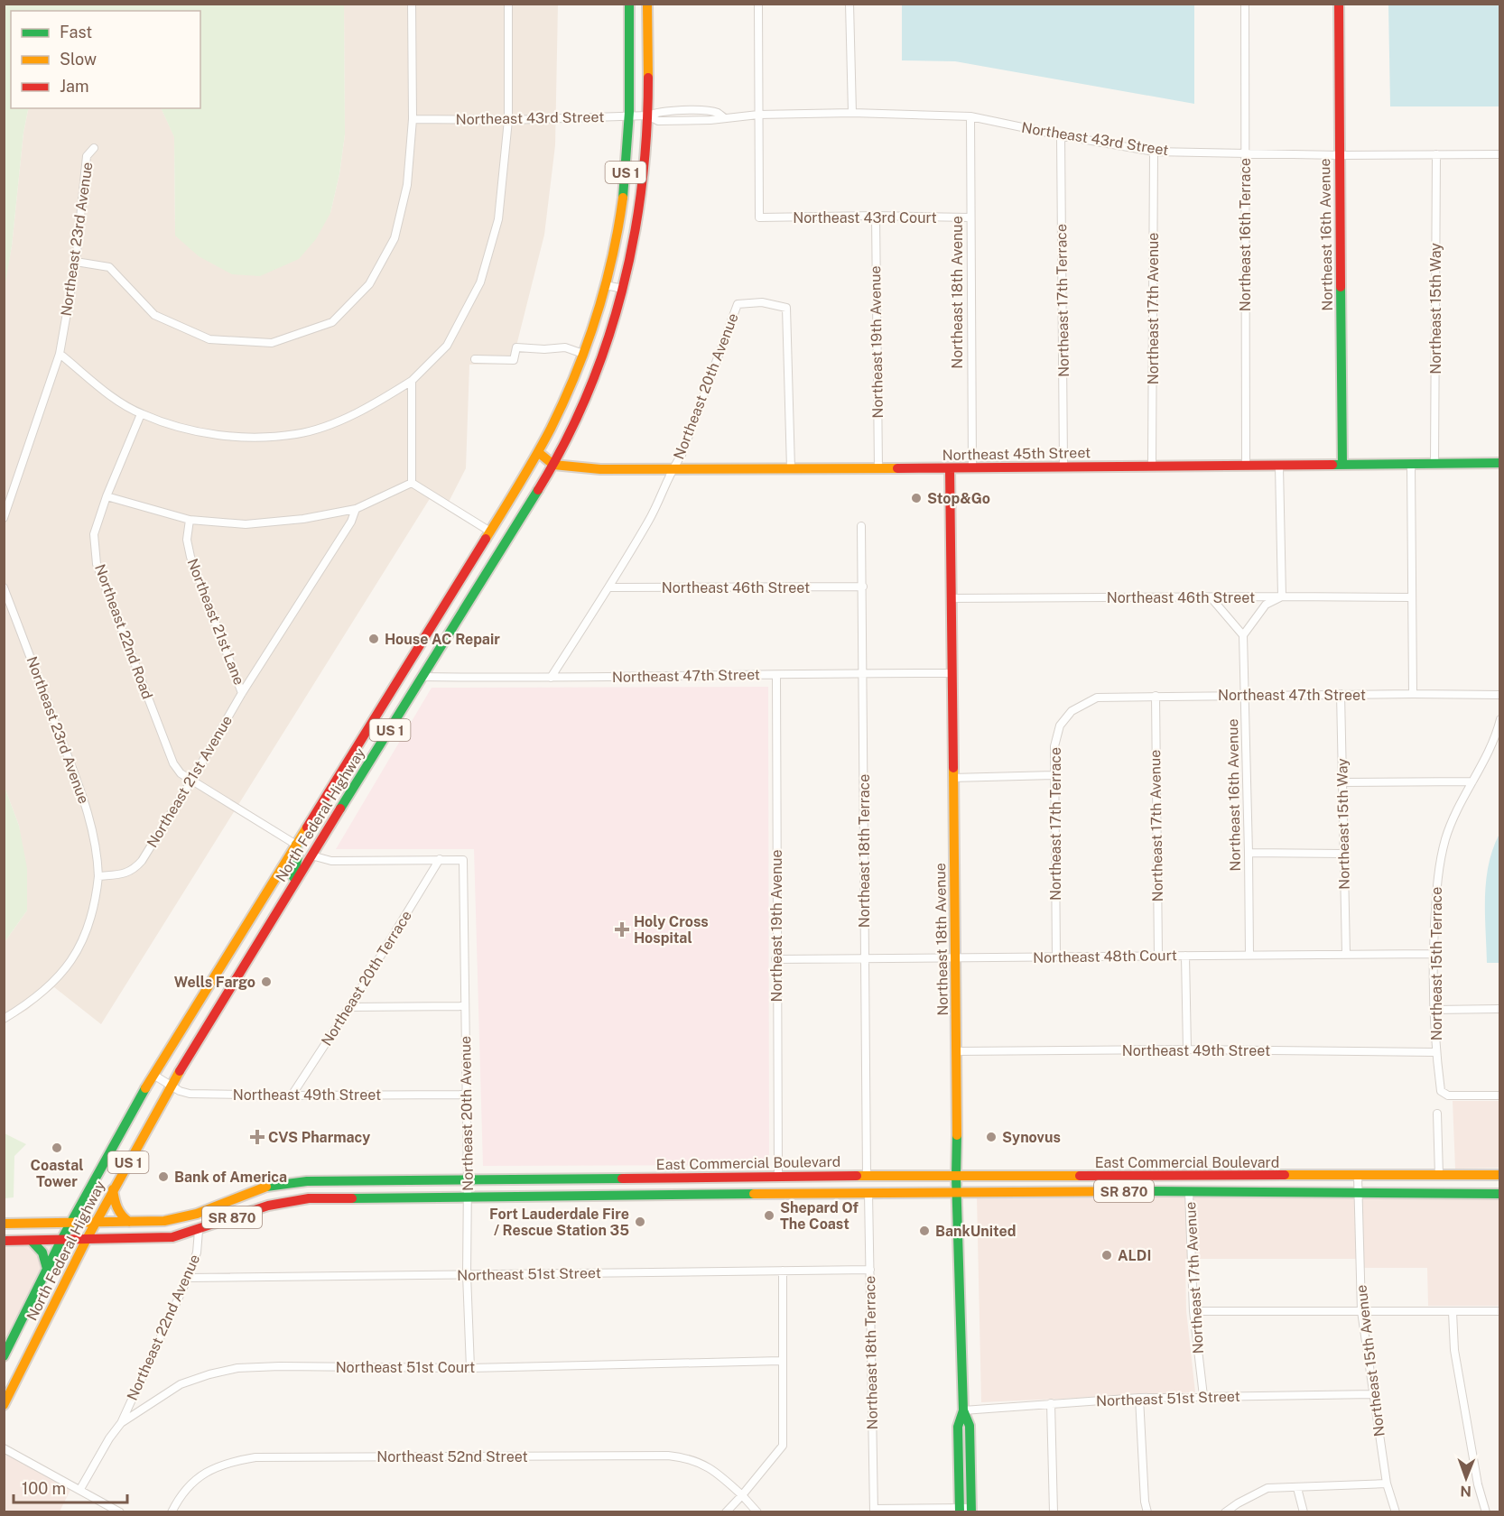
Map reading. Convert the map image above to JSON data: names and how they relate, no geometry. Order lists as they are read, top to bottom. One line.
{"streets":{"main road":["US 1","Northeast 16th Avenue","Northeast 18th Avenue","Northeast 45th Street","North Federal Highway","East Commercial Boulevard","SR 870"],"street":["Northeast 43rd Street","Northeast 43rd Court","Northeast 16th Terrace","Northeast 23rd Avenue","Northeast 17th Terrace","Northeast 17th Avenue","Northeast 15th Way","Northeast 19th Avenue","Northeast 20th Avenue","Northeast 46th Street","Northeast 21st Lane","Northeast 22nd Road","Northeast 47th Street","Northeast 21st Avenue","Northeast 18th Terrace","Northeast 48th Court","Northeast 15th Terrace","Northeast 20th Terrace","Northeast 49th Street","Northeast 51st Street","Northeast 22nd Avenue","Northeast 15th Avenue","Northeast 51st Court","Northeast 52nd Street"]},"crossings":[["Northeast 43rd Street","Northeast 43rd Court"],["Northeast 43rd Street","Northeast 16th Terrace"],["Northeast 43rd Street","Northeast 16th Avenue"],["Northeast 43rd Street","Northeast 18th Avenue"],["Northeast 43rd Street","Northeast 17th Terrace"],["Northeast 43rd Street","Northeast 17th Avenue"],["Northeast 43rd Street","Northeast 15th Way"],["Northeast 43rd Street","North Federal Highway"],["Northeast 43rd Court","Northeast 18th Avenue"],["Northeast 43rd Court","Northeast 19th Avenue"],["Northeast 16th Terrace","Northeast 45th Street"],["Northeast 16th Avenue","Northeast 45th Street"],["Northeast 16th Avenue","Northeast 47th Street"],["Northeast 16th Avenue","Northeast 48th Court"],["Northeast 23rd Avenue","Northeast 21st Avenue"],["Northeast 18th Avenue","Northeast 45th Street"],["Northeast 18th Avenue","Northeast 46th Street"],["Northeast 18th Avenue","Northeast 47th Street"],["Northeast 18th Avenue","Northeast 48th Court"],["Northeast 18th Avenue","Northeast 49th Street"],["Northeast 18th Avenue","East Commercial Boulevard"],["Northeast 18th Avenue","Northeast 51st Street"],["Northeast 17th Terrace","Northeast 45th Street"],["Northeast 17th Terrace","Northeast 47th Street"],["Northeast 17th Terrace","Northeast 48th Court"],["Northeast 17th Avenue","Northeast 45th Street"],["Northeast 17th Avenue","Northeast 47th Street"],["Northeast 17th Avenue","Northeast 48th Court"],["Northeast 17th Avenue","East Commercial Boulevard"],["Northeast 17th Avenue","Northeast 51st Street"],["Northeast 15th Way","Northeast 45th Street"],["Northeast 15th Way","Northeast 47th Street"],["Northeast 15th Way","Northeast 48th Court"],["Northeast 19th Avenue","Northeast 45th Street"],["Northeast 19th Avenue","Northeast 47th Street"],["Northeast 19th Avenue","Northeast 48th Court"],["Northeast 19th Avenue","East Commercial Boulevard"],["Northeast 20th Avenue","Northeast 45th Street"],["Northeast 20th Avenue","Northeast 46th Street"],["Northeast 20th Avenue","Northeast 47th Street"],["Northeast 20th Avenue","Northeast 20th Terrace"],["Northeast 20th Avenue","Northeast 49th Street"],["Northeast 20th Avenue","East Commercial Boulevard"],["Northeast 20th Avenue","Northeast 51st Street"],["Northeast 20th Avenue","Northeast 51st Court"],["Northeast 45th Street","North Federal Highway"],["Northeast 46th Street","Northeast 18th Terrace"],["Northeast 21st Lane","Northeast 21st Avenue"],["Northeast 22nd Road","Northeast 21st Avenue"],["Northeast 22nd Road","North Federal Highway"],["Northeast 47th Street","North Federal Highway"],["Northeast 47th Street","Northeast 18th Terrace"],["North Federal Highway","Northeast 49th Street"],["North Federal Highway","East Commercial Boulevard"],["Northeast 18th Terrace","Northeast 48th Court"],["Northeast 18th Terrace","East Commercial Boulevard"],["Northeast 18th Terrace","Northeast 51st Street"],["Northeast 48th Court","Northeast 15th Terrace"],["Northeast 15th Terrace","Northeast 49th Street"],["Northeast 20th Terrace","Northeast 49th Street"],["East Commercial Boulevard","Northeast 22nd Avenue"],["East Commercial Boulevard","Northeast 15th Avenue"],["Northeast 51st Street","Northeast 22nd Avenue"],["Northeast 51st Street","Northeast 15th Avenue"],["Northeast 22nd Avenue","Northeast 51st Court"]],"places":{"other":["Stop&Go","House AC Repair","Wells Fargo","Synovus","Coastal Tower","Bank of America","Shepard Of The Coast","Fort Lauderdale Fire / Rescue Station 35","BankUnited","ALDI"],"health":["Holy Cross Hospital","CVS Pharmacy"]},"legend":["Fast","Slow","Jam"],"scale_bar":"100 m","north":"bottom"}
